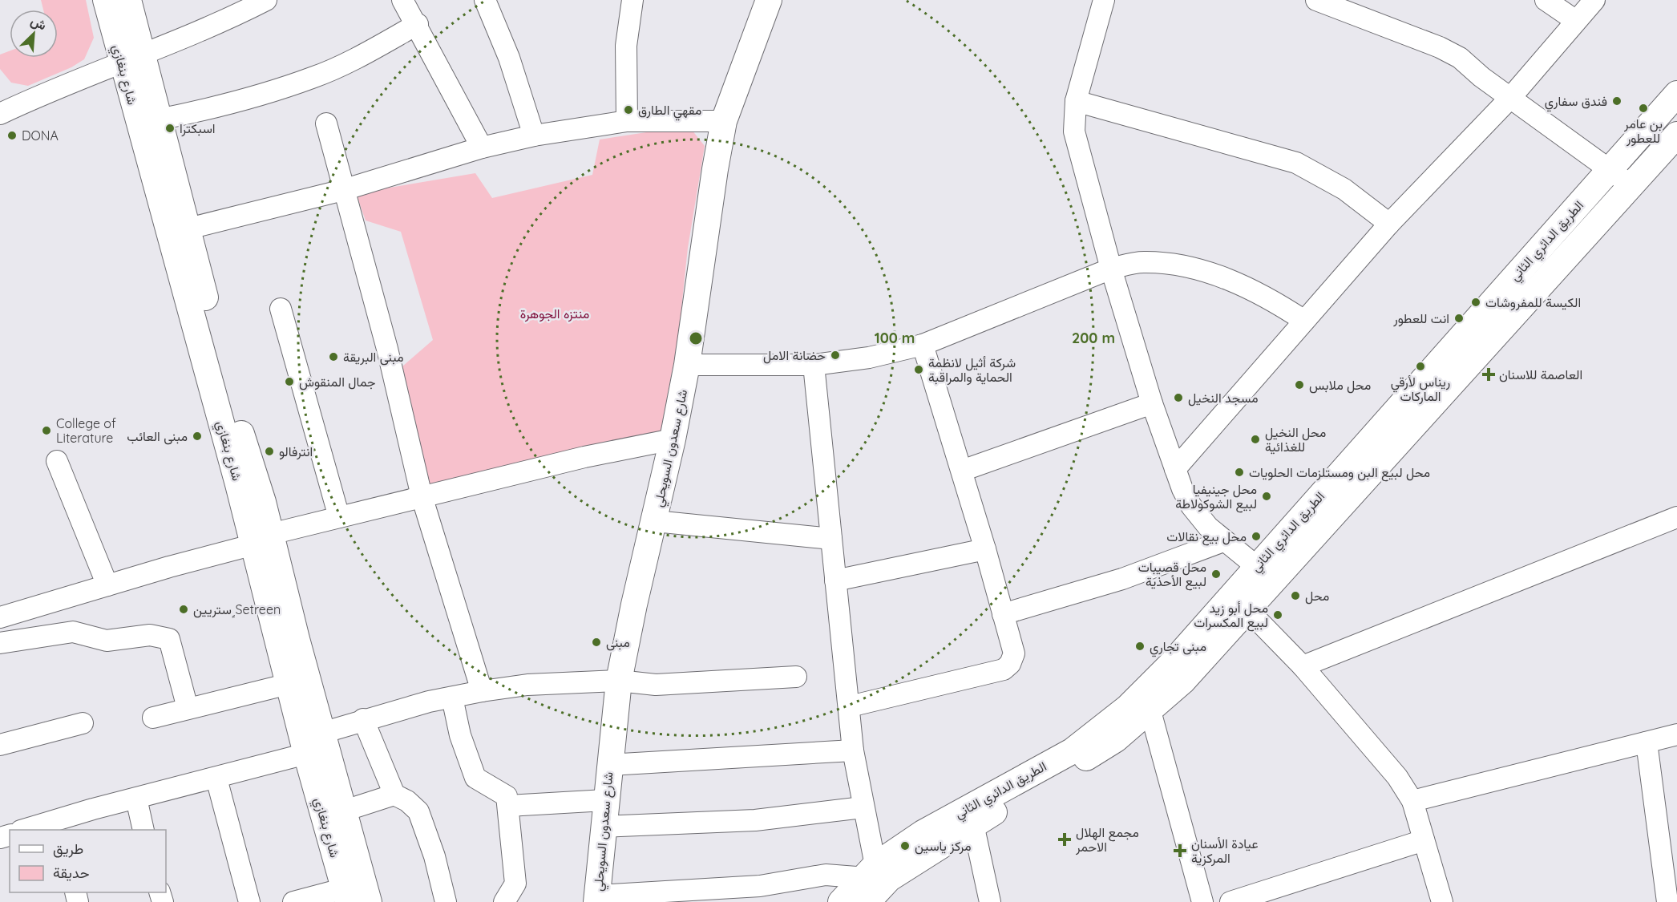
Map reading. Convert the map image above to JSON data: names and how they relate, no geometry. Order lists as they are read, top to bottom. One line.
{"streets":{"main road":["شارع بنغازي","الطريق الدائري الثاني","شارع سعدون السويحلي"]},"parks":["منتزه الجوهرة"],"places":{"other":["فندق سفاري","بن عامر للعطور","مقهي الطارق","اسبكترا","DONA","الكيسة للمفروشات","انت للعطور","حضانة الامل","مبنى البريقة","ريناس لأرقي الماركات","شركة أثيل لانظمة الحماية والمراقبة","جمال المنقوش","محل ملابس","مسجد النخيل","College of Literature","مبنى العائب","محل النخيل للغذائية","انترفالو","محل لبيع البن ومستلزمات الحلويات","محل جينيفيا لبيع الشوكولاطة","محل بيع نقالات","محل قصيبات لبيع الأحذية","محل","ستريين ٍSetreen","محل أبو زيد لبيع المكسرات","مبنى","مبنى تجاري","مركز ياسين"],"health":["العاصمة للاسنان","مجمع الهلال الاحمر","عيادة الأسنان المركزية"]},"legend":["طريق","حديقة"],"north":"top right","rings":["100 m","200 m"]}
